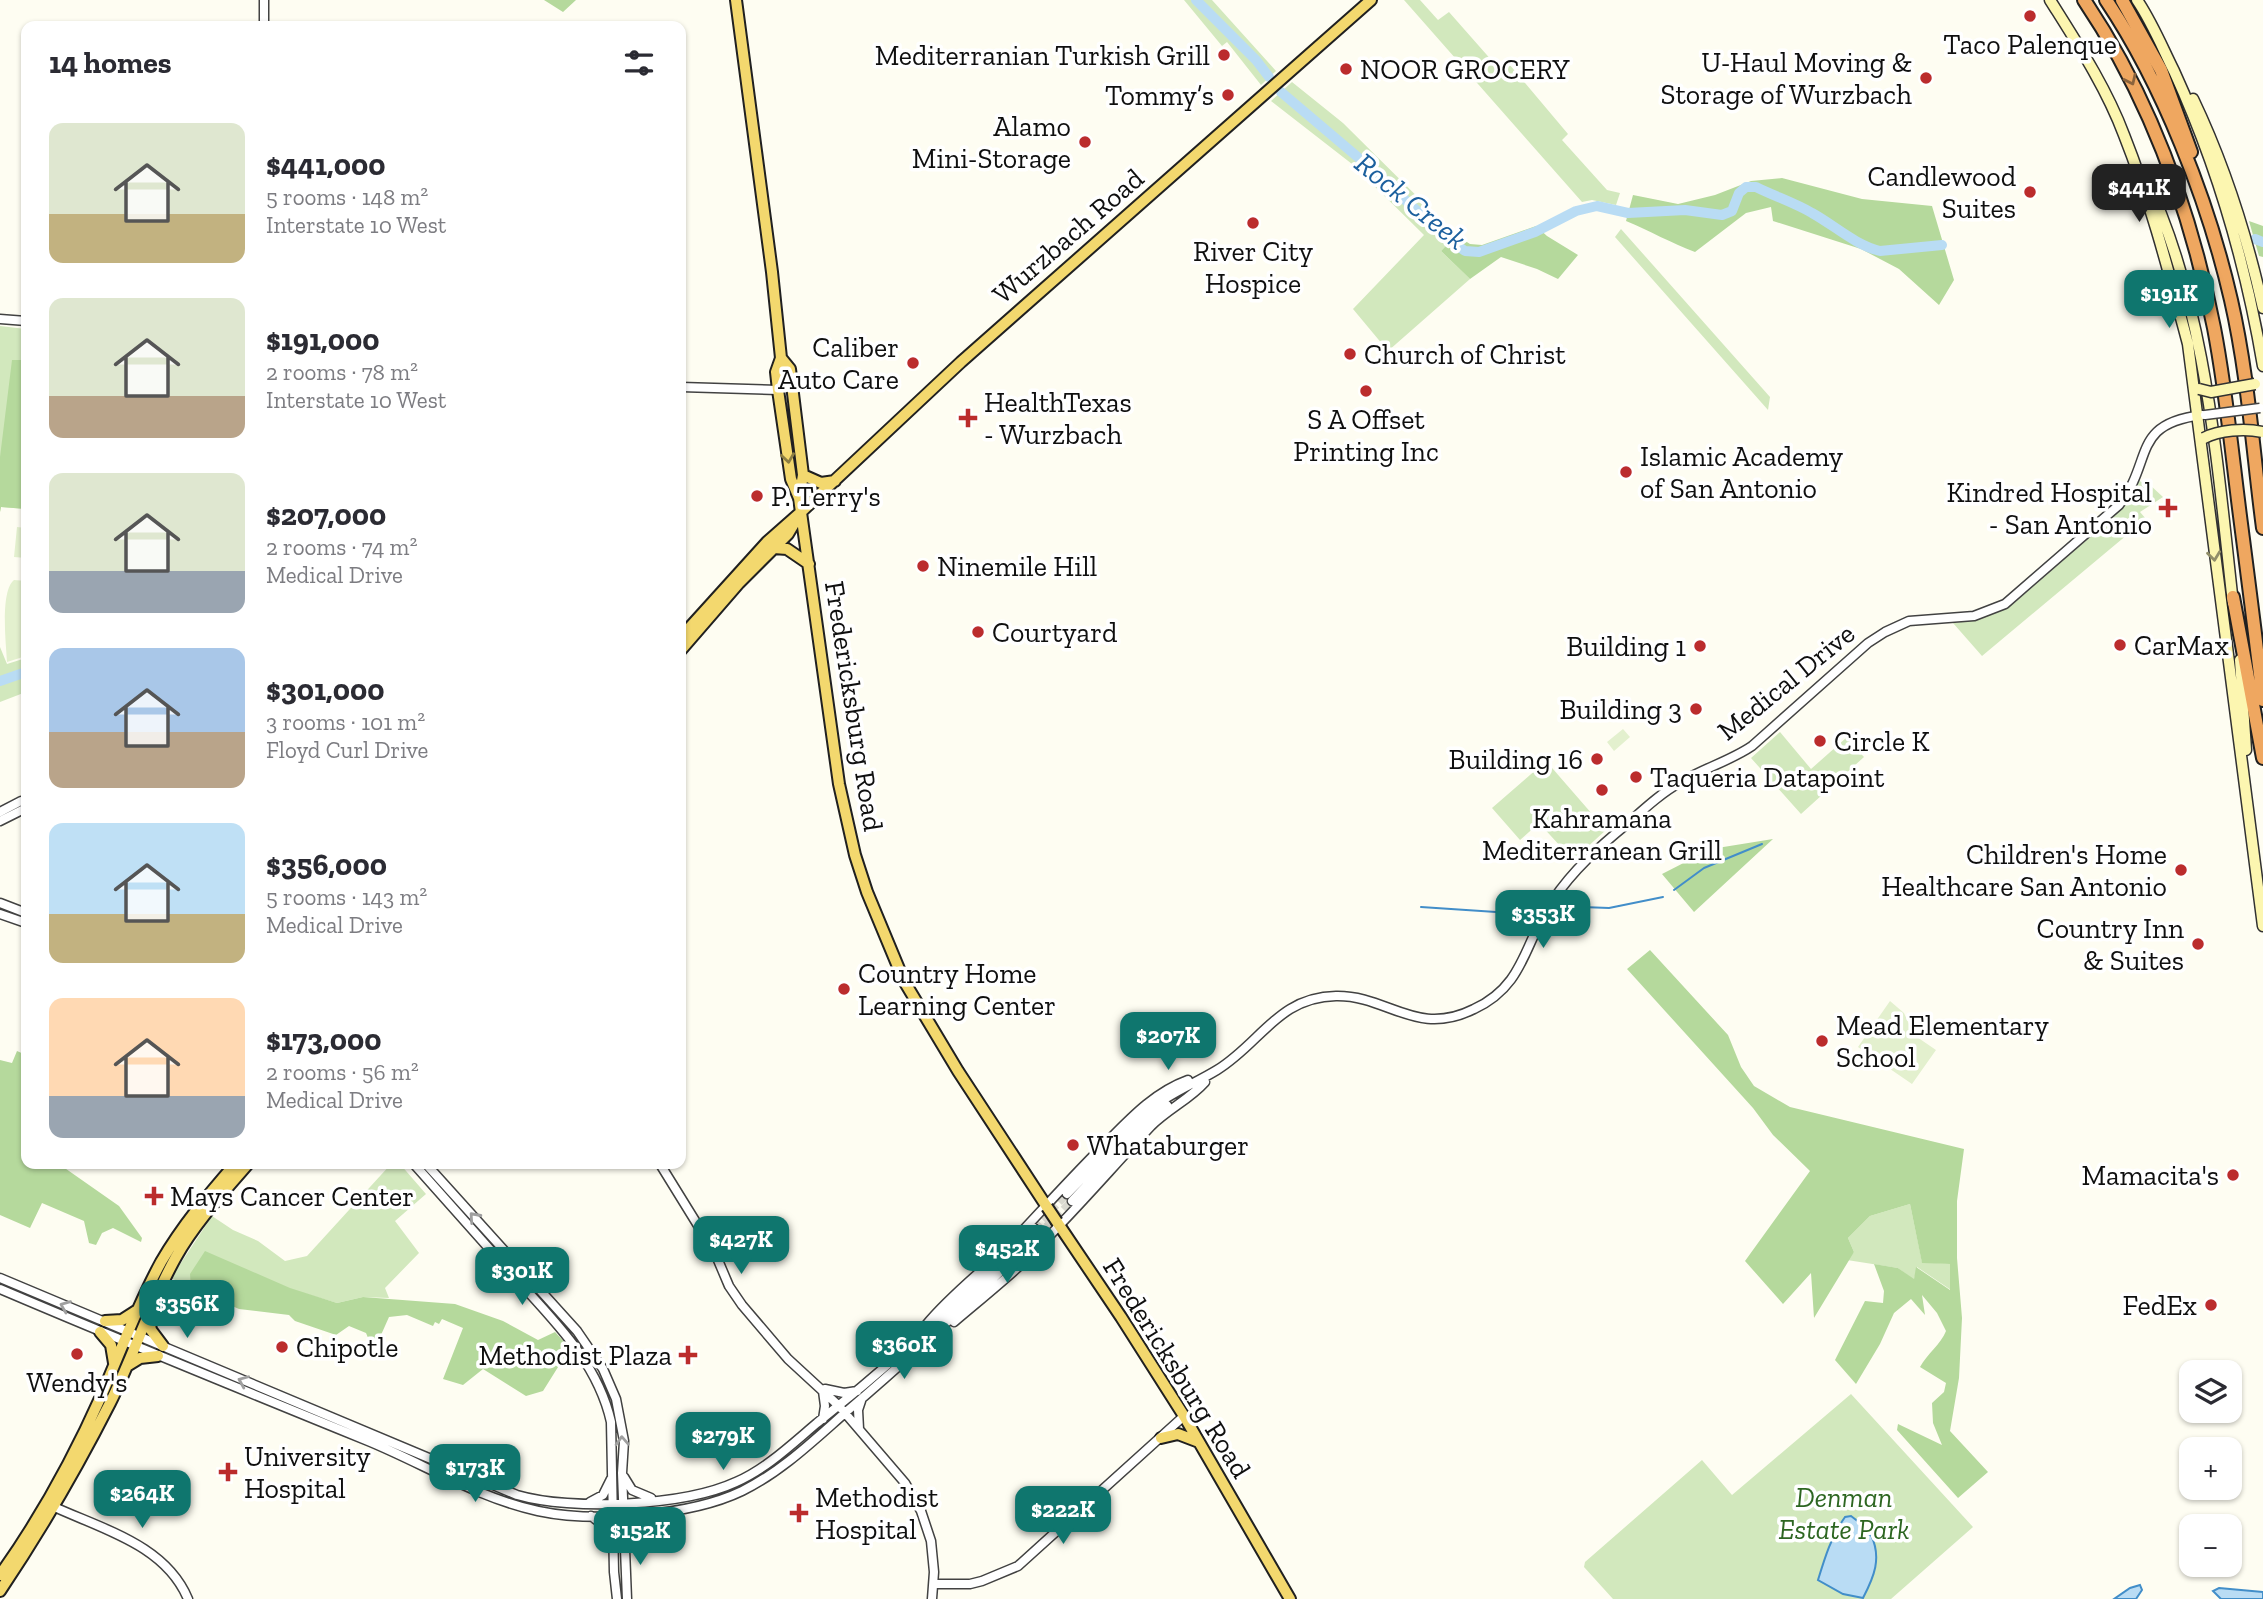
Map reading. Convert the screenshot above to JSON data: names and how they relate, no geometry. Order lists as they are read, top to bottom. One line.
{"streets":{"main road":["Wurzbach Road","Fredericksburg Road"],"street":["Medical Drive"]},"crossings":[["Wurzbach Road","Fredericksburg Road"]],"water":["Rock Creek"],"parks":["Denman Estate Park"],"places":{"other":["Taco Palenque","Mediterranian Turkish Grill","NOOR GROCERY","U-Haul Moving & Storage of Wurzbach","Tommy’s","Alamo Mini-Storage","Candlewood Suites","River City Hospice","Church of Christ","Caliber Auto Care","S A Offset Printing Inc","Islamic Academy of San Antonio","P. Terry's","Ninemile Hill","Courtyard","CarMax","Building 1","Building 3","Circle K","Building 16","Taqueria Datapoint","Kahramana Mediterranean Grill","Children's Home Healthcare San Antonio","Country Inn & Suites","Country Home Learning Center","Mead Elementary School","Whataburger","Mamacita's","FedEx","Chipotle","Wendy's"],"health":["HealthTexas - Wurzbach","Kindred Hospital - San Antonio","Mays Cancer Center","Methodist Plaza","University Hospital","Methodist Hospital"]},"page":{"heading":"14 homes","list":[{"name":"$441,000","note":"5 rooms · 148 m² · Interstate 10 West"},{"name":"$191,000","note":"2 rooms · 78 m² · Interstate 10 West"},{"name":"$207,000","note":"2 rooms · 74 m² · Medical Drive"},{"name":"$301,000","note":"3 rooms · 101 m² · Floyd Curl Drive"},{"name":"$356,000","note":"5 rooms · 143 m² · Medical Drive"},{"name":"$173,000","note":"2 rooms · 56 m² · Medical Drive"}],"price":["$441K","$191K","$353K","$207K","$427K","$452K","$301K","$356K","$360K","$279K","$173K","$264K","$222K","$152K"],"map_buttons":["+","−"]}}
